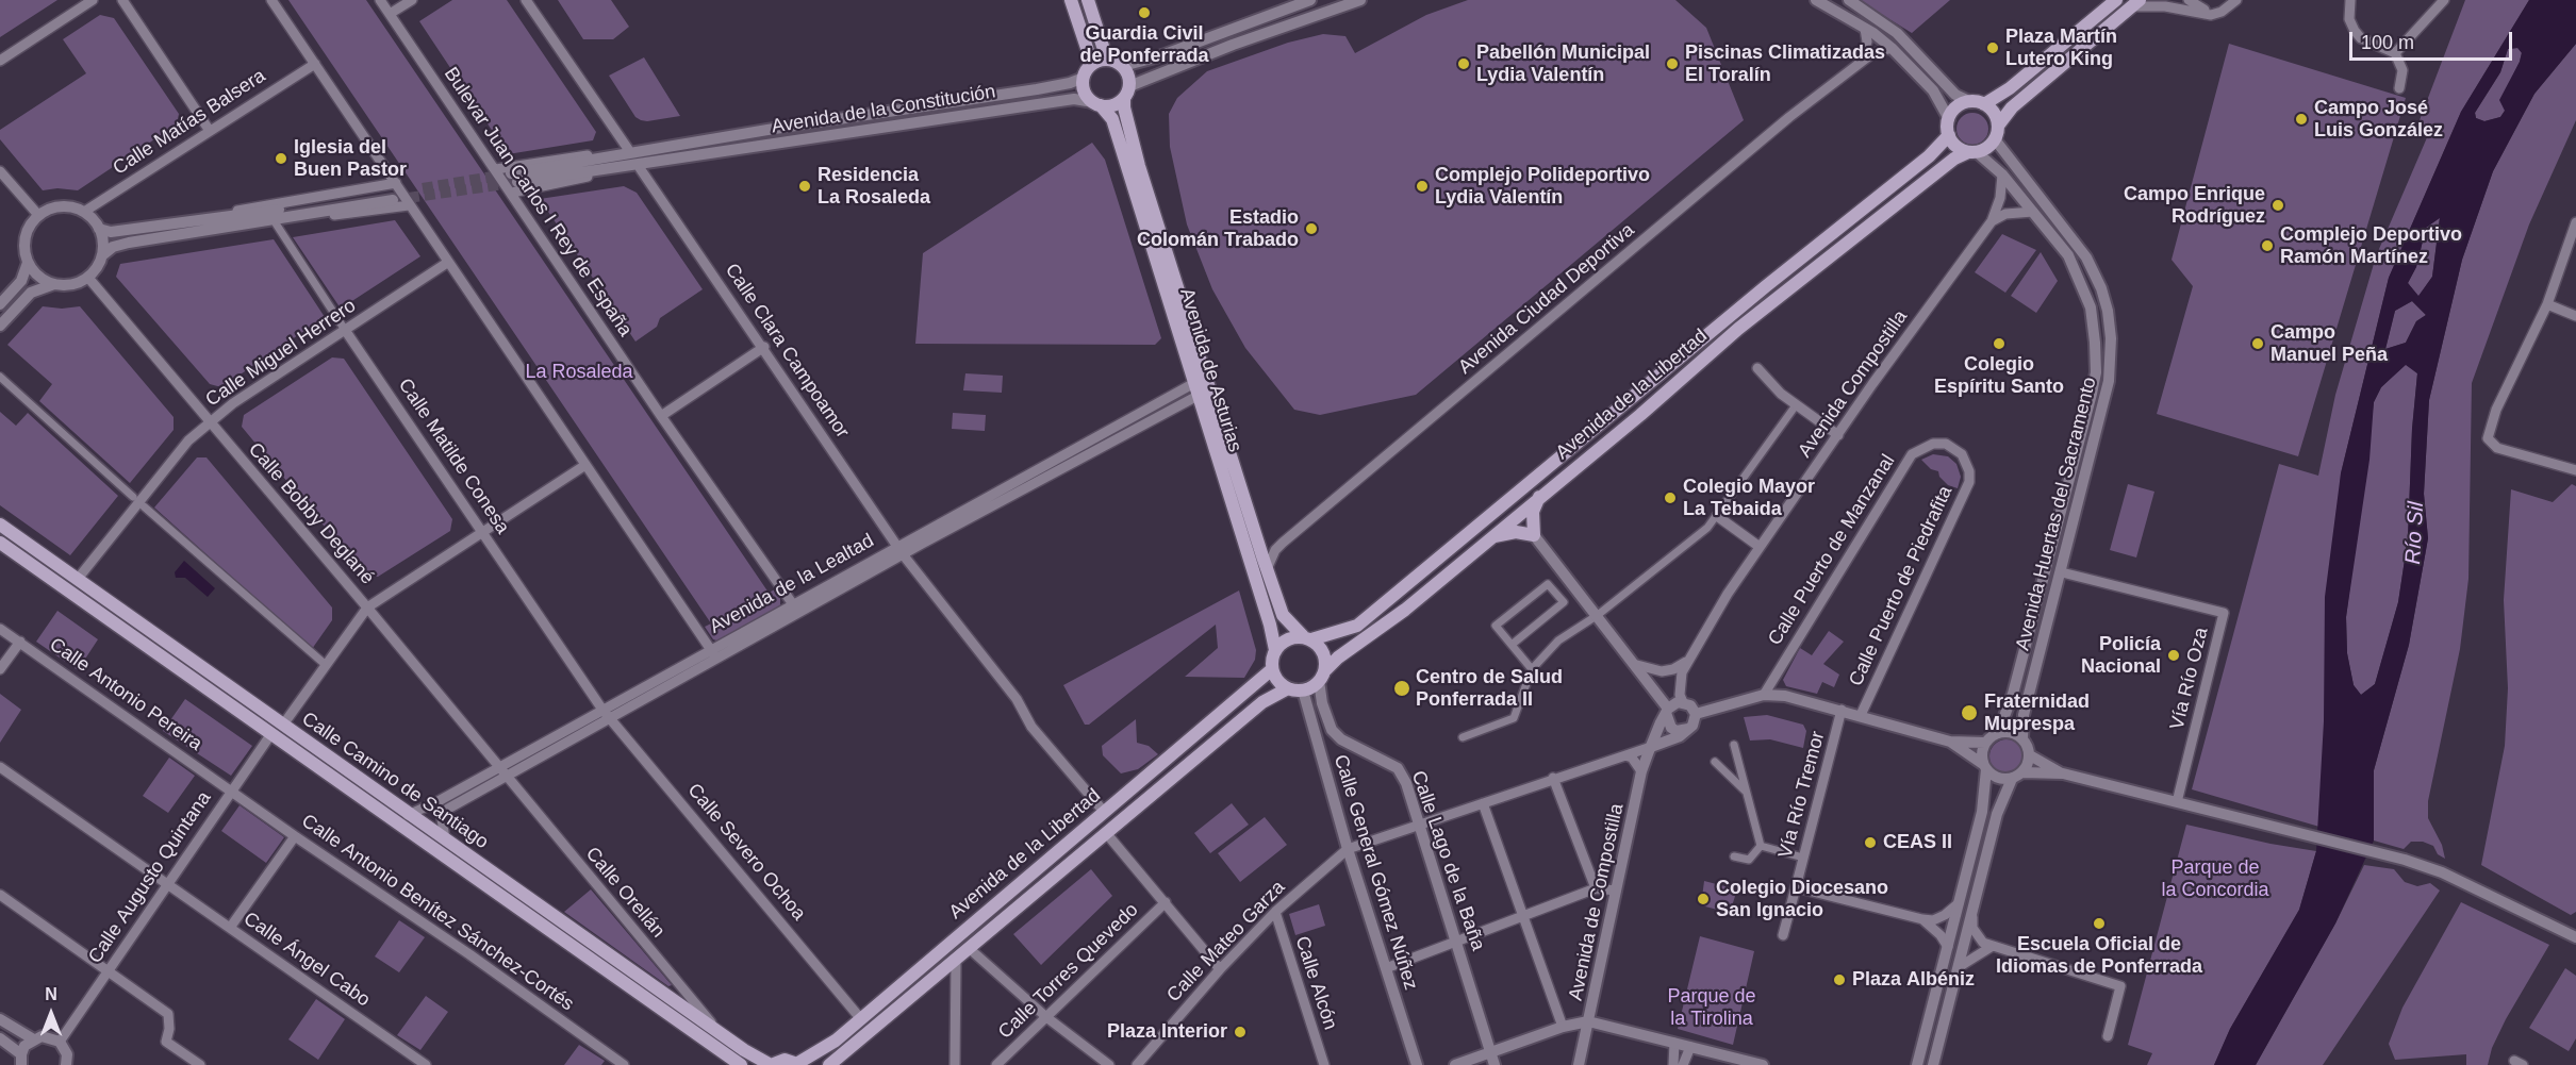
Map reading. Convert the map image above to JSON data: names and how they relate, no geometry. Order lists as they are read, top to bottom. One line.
{"streets":{"main road":["Avenida de Asturias","Avenida de la Libertad","Calle Camino de Santiago"],"street":["Avenida de la Constitución","Calle Matías Balsera","Bulevar Juan Carlos I Rey de España","Avenida Ciudad Deportiva","Calle Clara Campoamor","Calle Miguel Herrero","Avenida Compostilla","Calle Matilde Conesa","Calle Bobby Deglané","Avenida Huertas del Sacramento","Calle Puerto de Manzanal","Avenida de la Lealtad","Calle Puerto de Piedrafita","Vía Río Oza","Calle Antonio Pereira","Vía Río Tremor","Calle Severo Ochoa","Calle Lago de la Baña","Calle General Gómez Núñez","Calle Augusto Quintana","Calle Orellán","Avenida de Compostilla","Calle Antonio Benítez Sánchez-Cortés","Calle Mateo Garza","Calle Ángel Cabo","Calle Torres Quevedo","Calle Alcón"]},"crossings":[["Avenida de la Constitución","Bulevar Juan Carlos I Rey de España"],["Avenida de la Constitución","Calle Clara Campoamor"],["Avenida de la Constitución","Avenida de Asturias"],["Calle Matías Balsera","Calle Bobby Deglané"],["Bulevar Juan Carlos I Rey de España","Avenida de la Lealtad"],["Avenida Ciudad Deportiva","Avenida de Asturias"],["Calle Clara Campoamor","Avenida de la Lealtad"],["Calle Miguel Herrero","Calle Matilde Conesa"],["Calle Miguel Herrero","Calle Bobby Deglané"],["Calle Miguel Herrero","Calle Camino de Santiago"],["Avenida de Asturias","Avenida de la Libertad"],["Avenida de Asturias","Avenida de la Lealtad"],["Avenida de Asturias","Calle Lago de la Baña"],["Avenida de Asturias","Calle General Gómez Núñez"],["Avenida Compostilla","Avenida Huertas del Sacramento"],["Avenida Compostilla","Avenida de Compostilla"],["Avenida de la Libertad","Avenida Huertas del Sacramento"],["Avenida de la Libertad","Avenida de la Lealtad"],["Avenida de la Libertad","Calle Severo Ochoa"],["Avenida de la Libertad","Calle Lago de la Baña"],["Avenida de la Libertad","Calle General Gómez Núñez"],["Calle Matilde Conesa","Avenida de la Lealtad"],["Calle Matilde Conesa","Calle Severo Ochoa"],["Calle Bobby Deglané","Avenida de la Lealtad"],["Calle Bobby Deglané","Calle Orellán"],["Avenida Huertas del Sacramento","Vía Río Oza"],["Calle Puerto de Manzanal","Calle Puerto de Piedrafita"],["Avenida de la Lealtad","Calle Camino de Santiago"],["Avenida de la Lealtad","Calle Severo Ochoa"],["Avenida de la Lealtad","Calle Orellán"],["Calle Antonio Pereira","Calle Augusto Quintana"],["Calle Antonio Pereira","Calle Antonio Benítez Sánchez-Cortés"],["Calle Camino de Santiago","Calle Augusto Quintana"],["Calle Camino de Santiago","Calle Orellán"],["Calle Lago de la Baña","Calle General Gómez Núñez"],["Calle General Gómez Núñez","Calle Mateo Garza"],["Calle Augusto Quintana","Calle Antonio Benítez Sánchez-Cortés"],["Calle Augusto Quintana","Calle Ángel Cabo"],["Calle Mateo Garza","Calle Alcón"]],"water":["Río Sil"],"parks":["La Rosaleda","Parque de la Concordia","Parque de la Tirolina"],"places":["Guardia Civil de Ponferrada","Plaza Martín Lutero King","Pabellón Municipal Lydia Valentín","Piscinas Climatizadas El Toralín","Campo José Luis González","Iglesia del Buen Pastor","Residencia La Rosaleda","Complejo Polideportivo Lydia Valentín","Campo Enrique Rodríguez","Estadio Colomán Trabado","Complejo Deportivo Ramón Martínez","Colegio Espíritu Santo","Campo Manuel Peña","Colegio Mayor La Tebaida","Policía Nacional","Centro de Salud Ponferrada II","Fraternidad Muprespa","CEAS II","Colegio Diocesano San Ignacio","Escuela Oficial de Idiomas de Ponferrada","Plaza Albéniz","Plaza Interior"],"scale_bar":"100 m","north":"top"}
